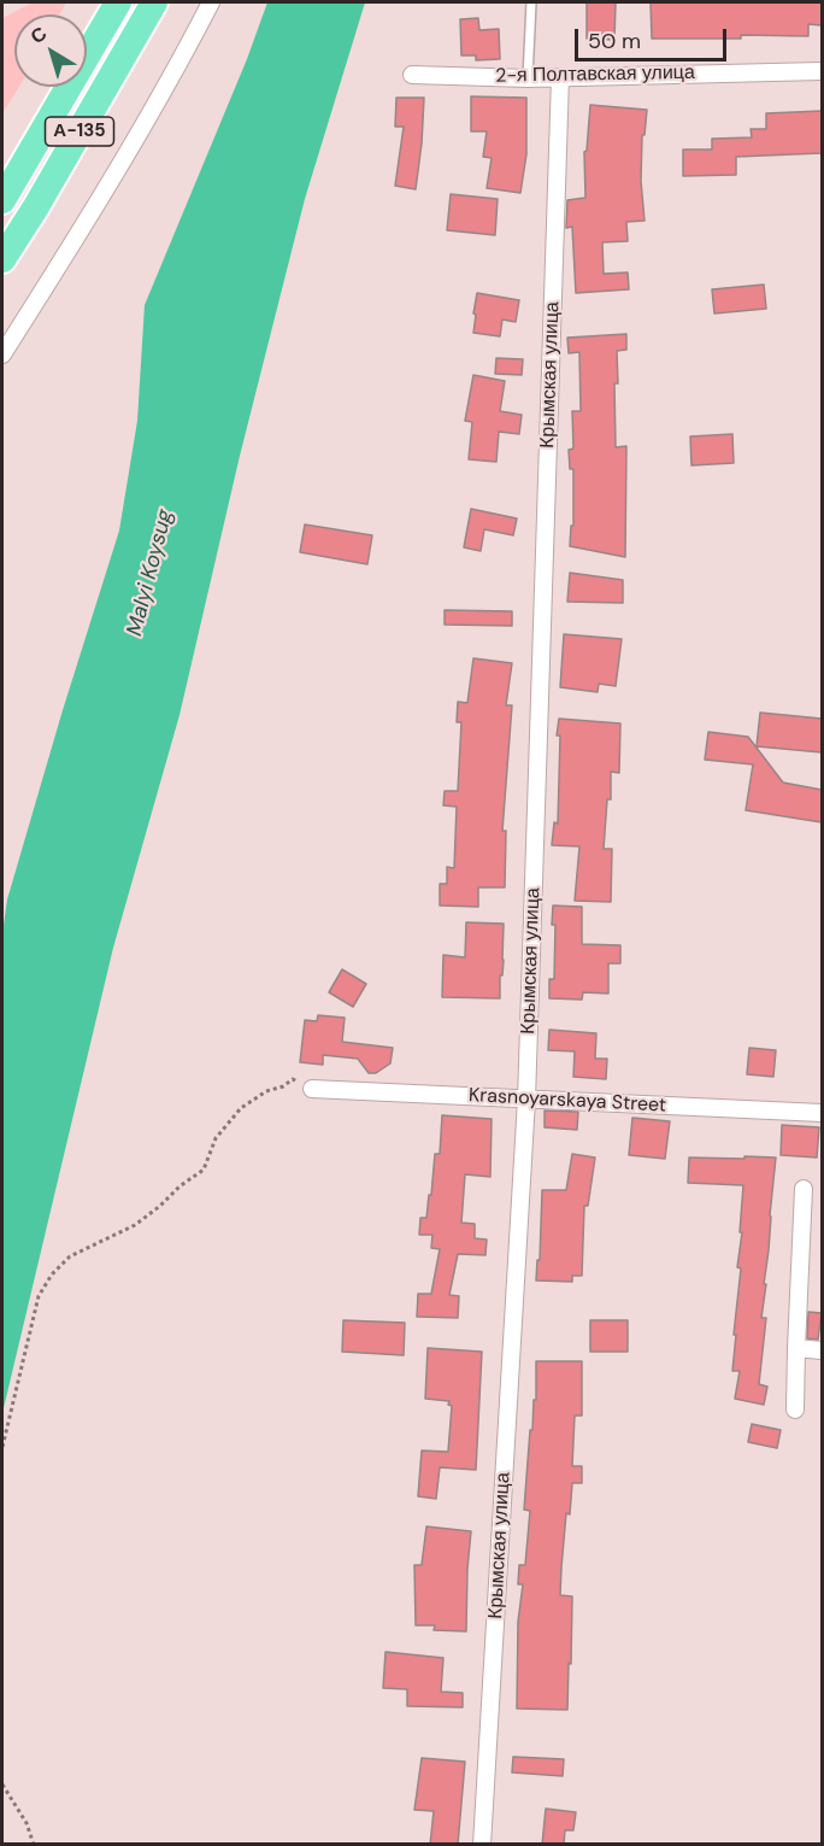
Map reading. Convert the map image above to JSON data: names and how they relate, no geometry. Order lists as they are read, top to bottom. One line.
{"streets":{"highway":["А-135"],"street":["2-я Полтавская улица","Крымская улица","Krasnoyarskaya Street"]},"crossings":[["2-я Полтавская улица","Крымская улица"],["Крымская улица","Krasnoyarskaya Street"]],"water":["Malyi Koysug"],"scale_bar":"50 m","north":"top left"}
